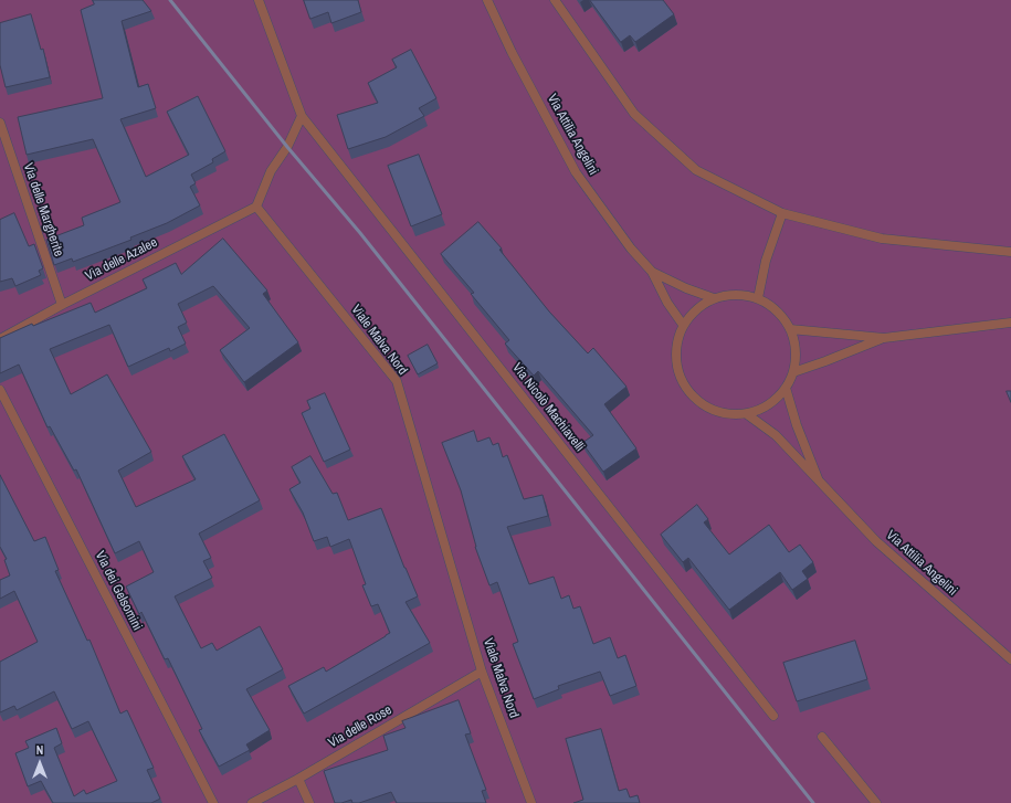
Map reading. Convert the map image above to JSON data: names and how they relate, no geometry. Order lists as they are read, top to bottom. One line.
{"streets":{"street":["Via Attilia Angelini","Via delle Margherite","Via delle Azalee","Viale Malva Nord","Via Nicolò Machiavelli","Via dei Gelsomini","Via delle Rose"]},"crossings":[["Via delle Margherite","Via delle Azalee"],["Via delle Azalee","Viale Malva Nord"],["Viale Malva Nord","Via delle Rose"]],"north":"top"}
